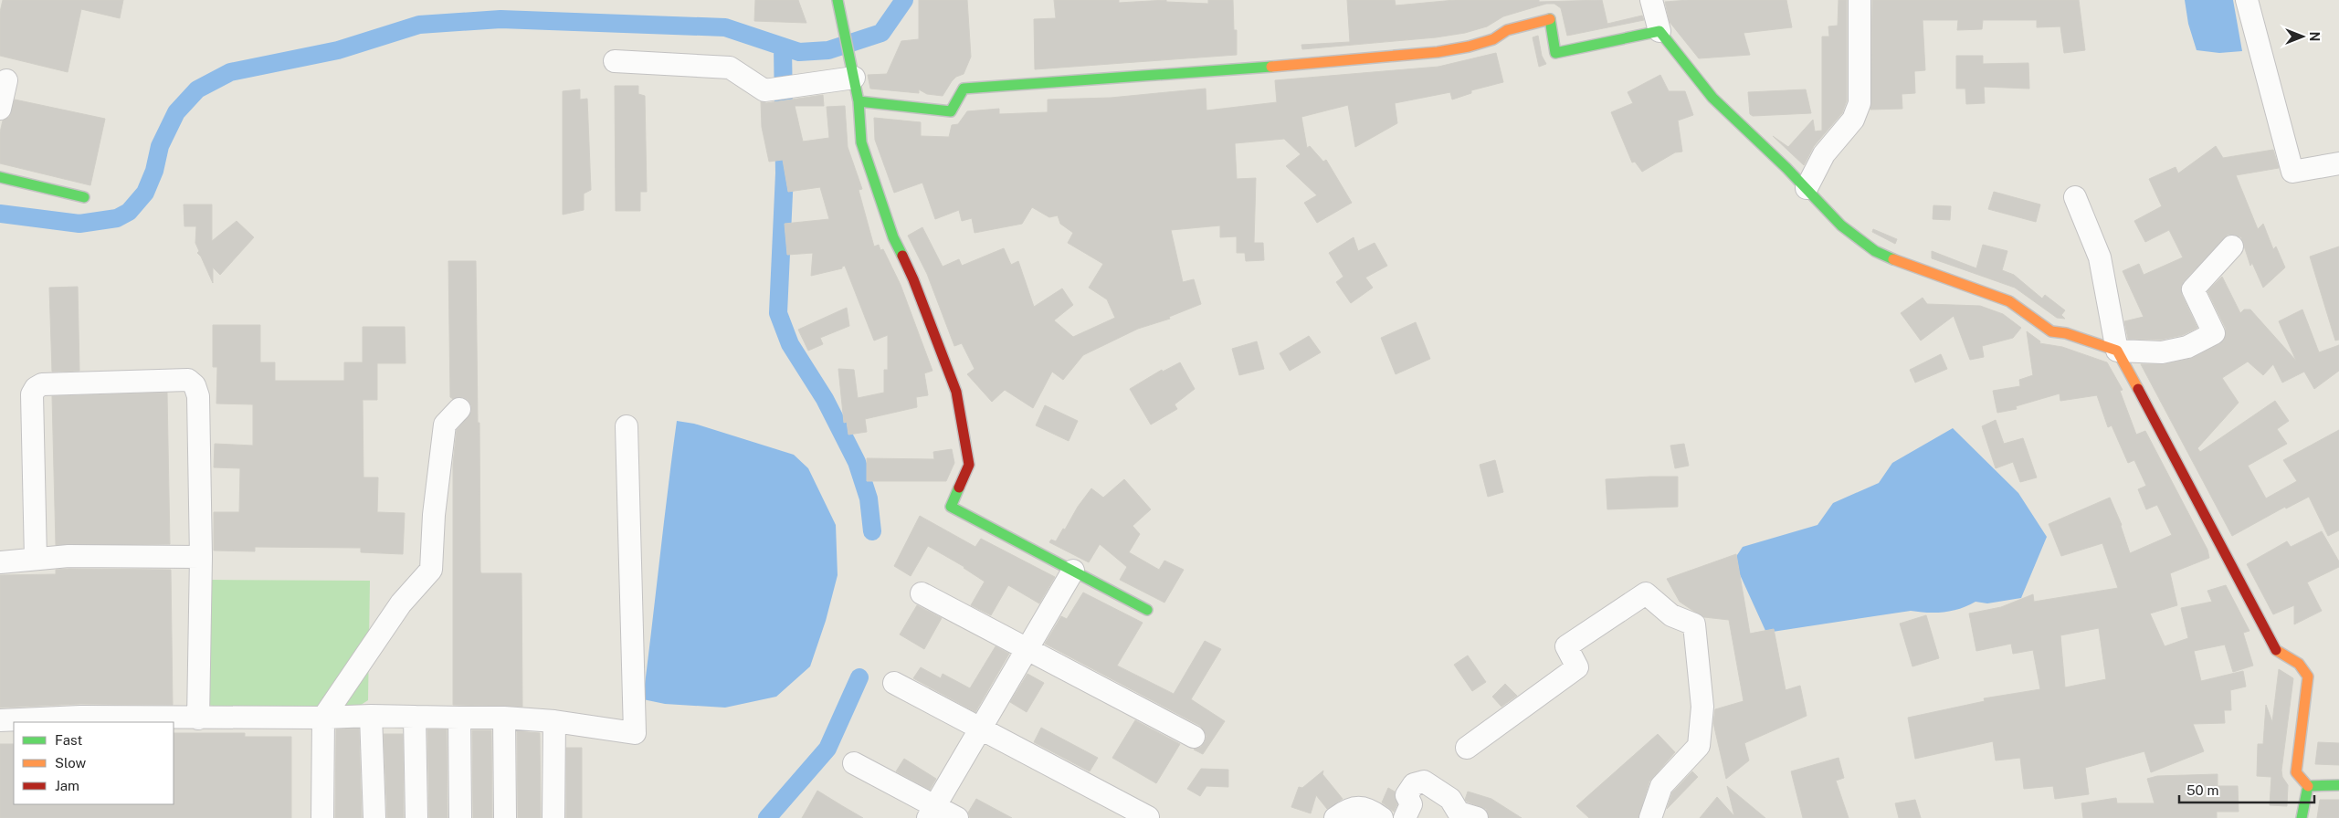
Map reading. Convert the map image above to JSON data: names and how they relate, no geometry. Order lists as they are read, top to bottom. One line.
{"legend":["Fast","Slow","Jam"],"scale_bar":"50 m","north":"right"}
